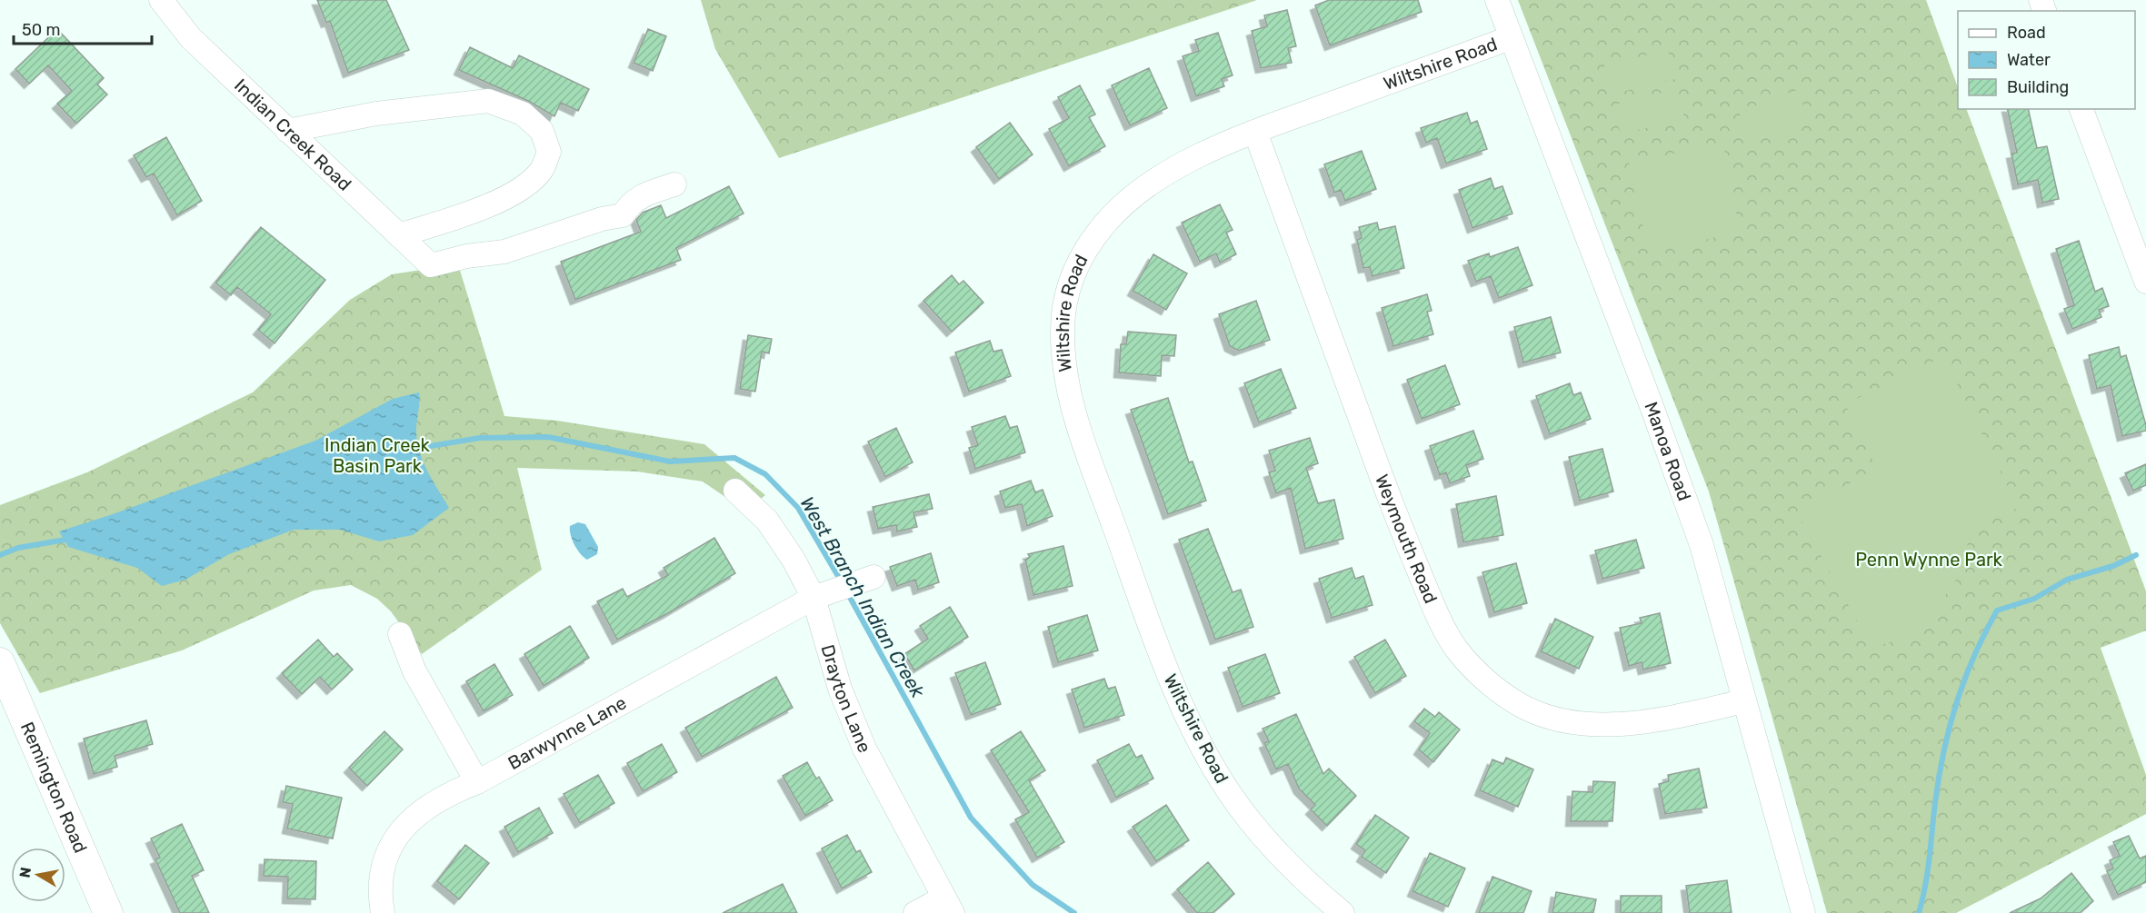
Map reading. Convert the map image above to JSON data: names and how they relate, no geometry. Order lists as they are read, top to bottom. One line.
{"streets":{"main road":["Remington Road"],"street":["Wiltshire Road","Indian Creek Road","Manoa Road","Weymouth Road","Drayton Lane","Barwynne Lane"]},"crossings":[["Wiltshire Road","Manoa Road"],["Wiltshire Road","Weymouth Road"],["Manoa Road","Weymouth Road"],["Drayton Lane","Barwynne Lane"]],"water":["West Branch Indian Creek"],"parks":["Indian Creek Basin Park","Penn Wynne Park"],"legend":["Road","Water","Building"],"scale_bar":"50 m","north":"left"}
